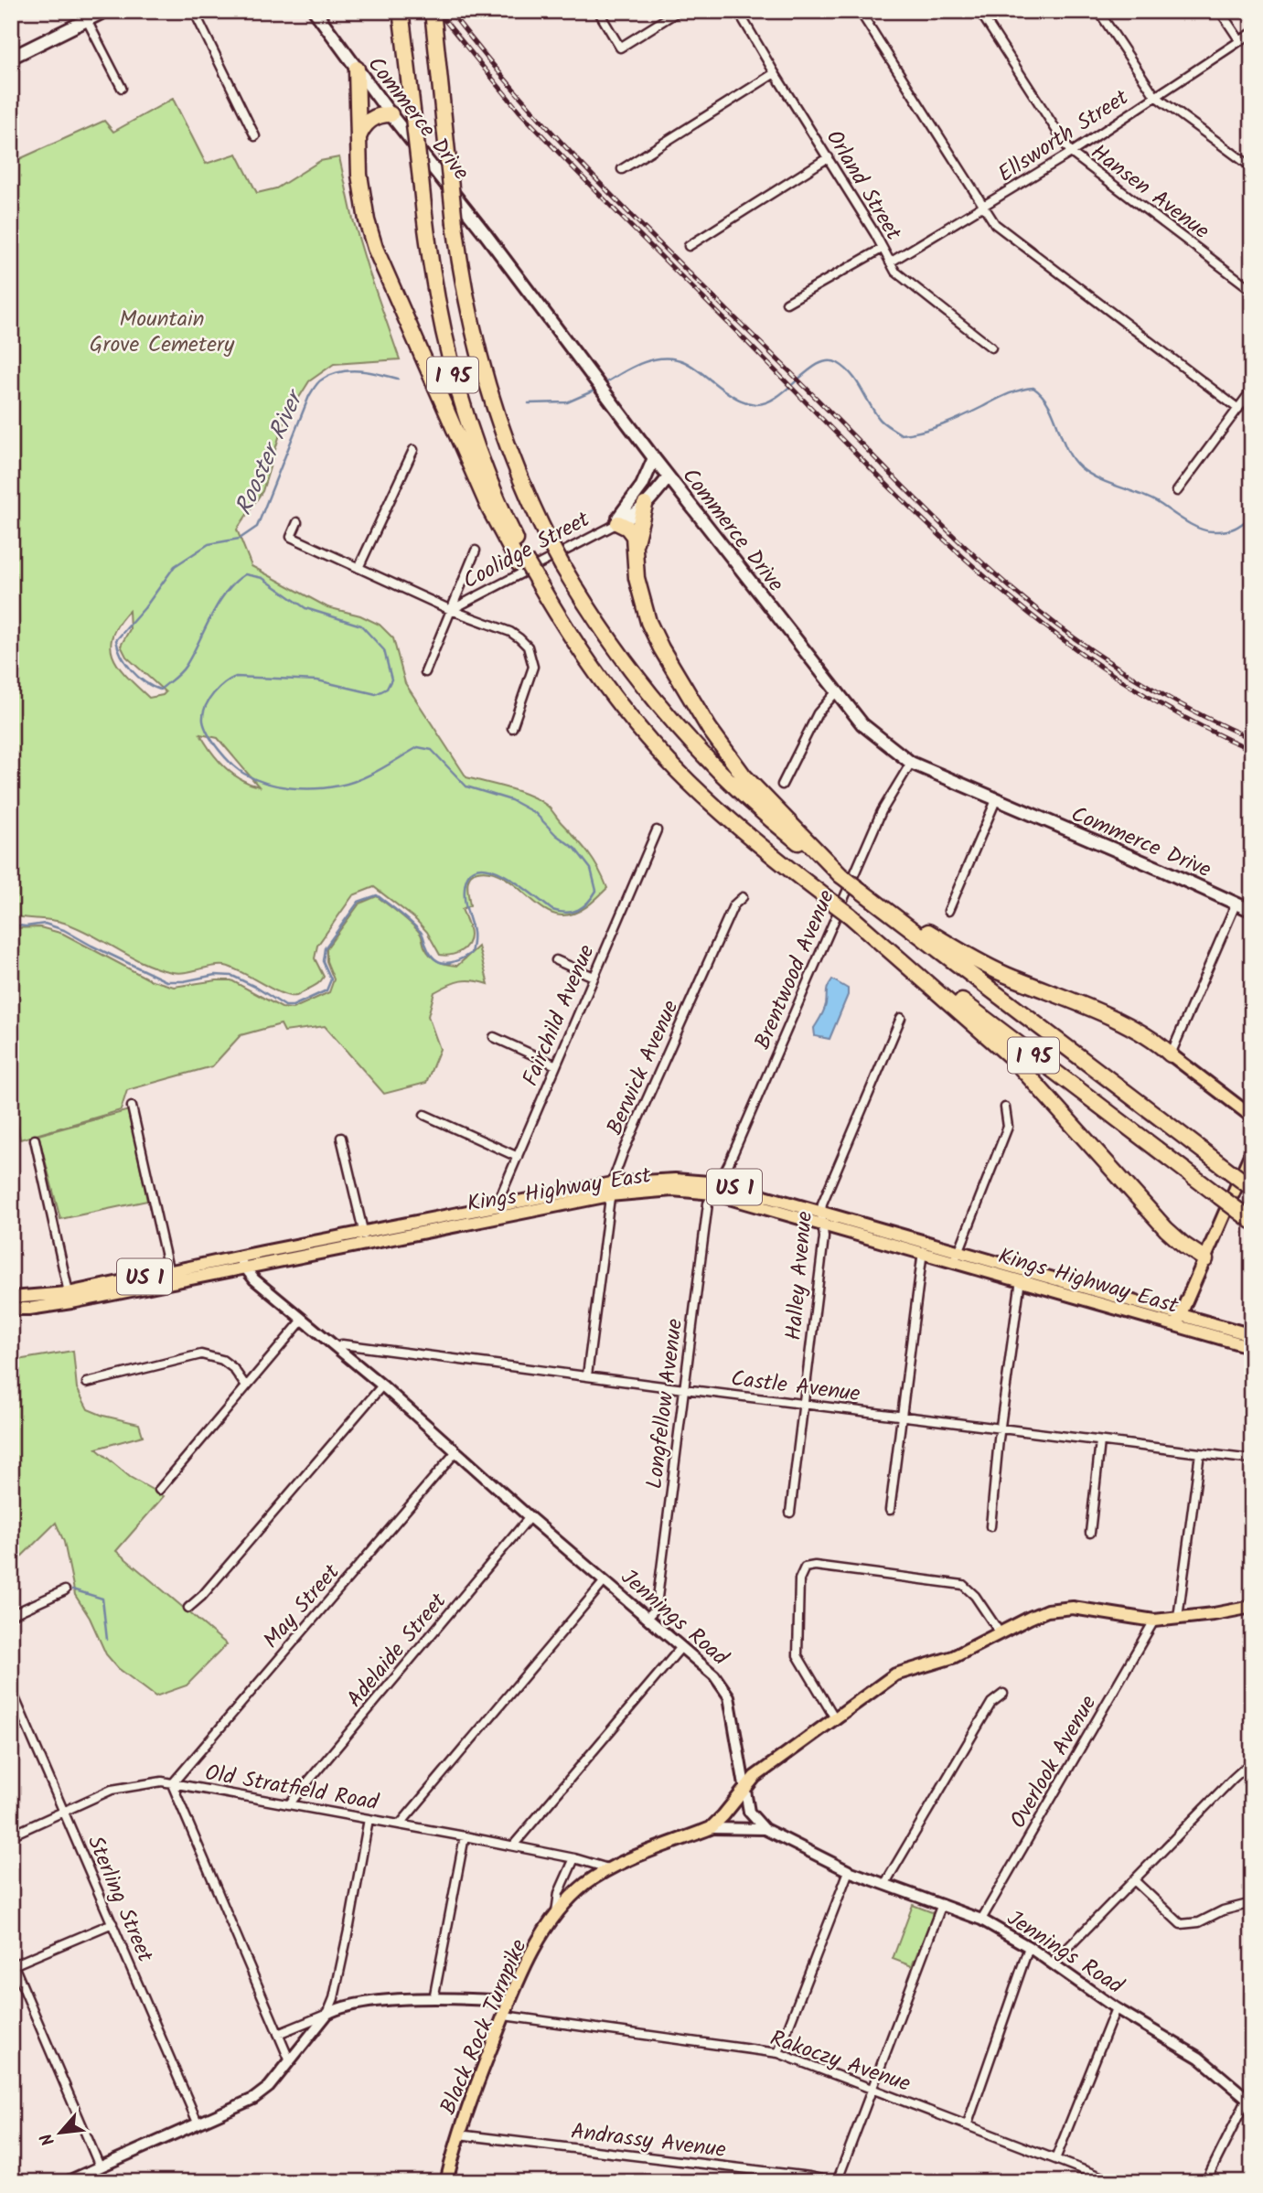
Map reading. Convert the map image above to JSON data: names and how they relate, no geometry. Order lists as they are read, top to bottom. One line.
{"streets":{"highway":["I 95"],"main road":["Commerce Drive","Coolidge Street","US 1","Kings Highway East","Black Rock Turnpike"],"street":["Ellsworth Street","Orland Street","Hansen Avenue","Brentwood Avenue","Fairchild Avenue","Berwick Avenue","Halley Avenue","Castle Avenue","Longfellow Avenue","May Street","Jennings Road","Adelaide Street","Overlook Avenue","Old Stratfield Road","Sterling Street","Rakoczy Avenue","Andrassy Avenue"]},"crossings":[["Commerce Drive","Coolidge Street"],["Commerce Drive","Brentwood Avenue"],["Ellsworth Street","Orland Street"],["Ellsworth Street","Hansen Avenue"],["Brentwood Avenue","Kings Highway East"],["Brentwood Avenue","Longfellow Avenue"],["Fairchild Avenue","Kings Highway East"],["Berwick Avenue","Kings Highway East"],["Berwick Avenue","Castle Avenue"],["Kings Highway East","Halley Avenue"],["Kings Highway East","Longfellow Avenue"],["Kings Highway East","Jennings Road"],["Halley Avenue","Castle Avenue"],["Castle Avenue","Longfellow Avenue"],["Castle Avenue","Jennings Road"],["Longfellow Avenue","Jennings Road"],["May Street","Jennings Road"],["May Street","Old Stratfield Road"],["Jennings Road","Adelaide Street"],["Jennings Road","Overlook Avenue"],["Jennings Road","Black Rock Turnpike"],["Adelaide Street","Old Stratfield Road"],["Overlook Avenue","Black Rock Turnpike"],["Old Stratfield Road","Sterling Street"],["Old Stratfield Road","Black Rock Turnpike"],["Black Rock Turnpike","Rakoczy Avenue"],["Black Rock Turnpike","Andrassy Avenue"]],"water":["Rooster River"],"parks":["Mountain Grove Cemetery"],"north":"bottom left"}
